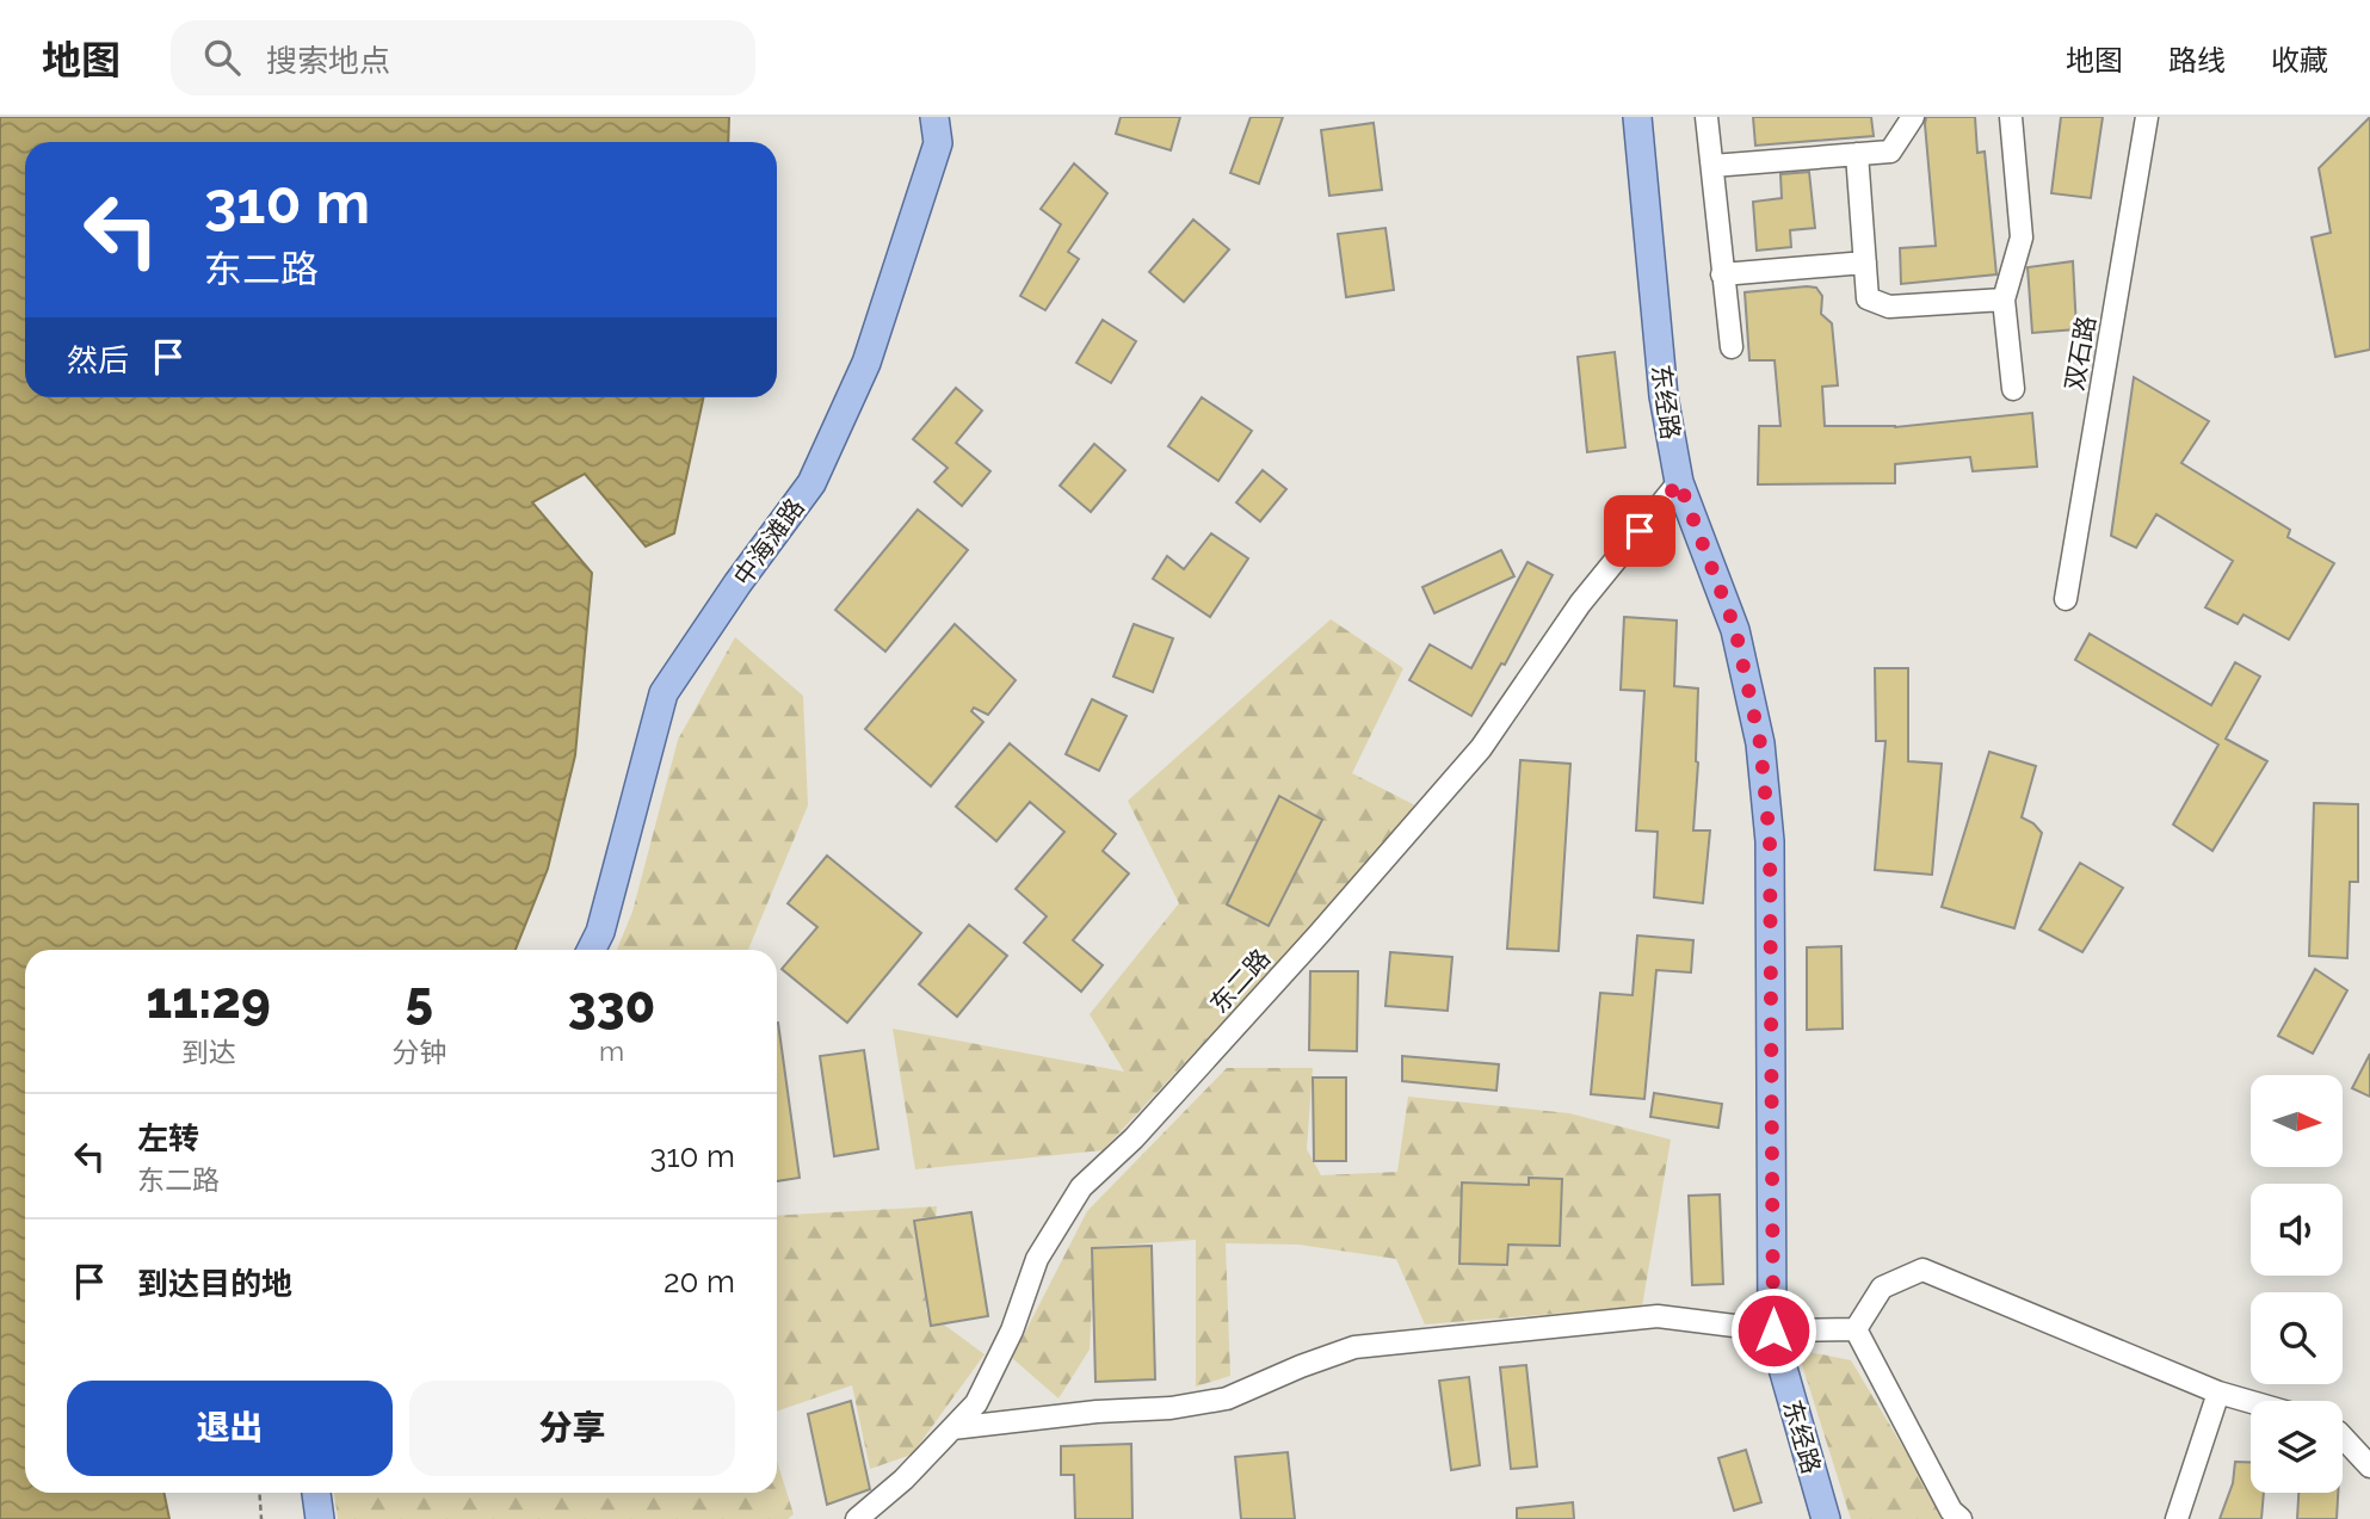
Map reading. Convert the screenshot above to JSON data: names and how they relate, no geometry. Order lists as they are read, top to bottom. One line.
{"streets":{"main road":["东经路","中海滩路"],"street":["双石路","东二路"]},"crossings":[["东经路","东二路"]],"north":"right","page":{"header":"地图","search":"搜索地点","nav":["地图","路线","收藏"],"turn":["310 m","东二路"],"then":"然后","eta":["11:29","到达","5","分钟","330","m"],"list":[{"name":"左转","note":"东二路","value":"310 m"},{"name":"到达目的地","value":"20 m"}],"buttons":["退出","分享"]}}
